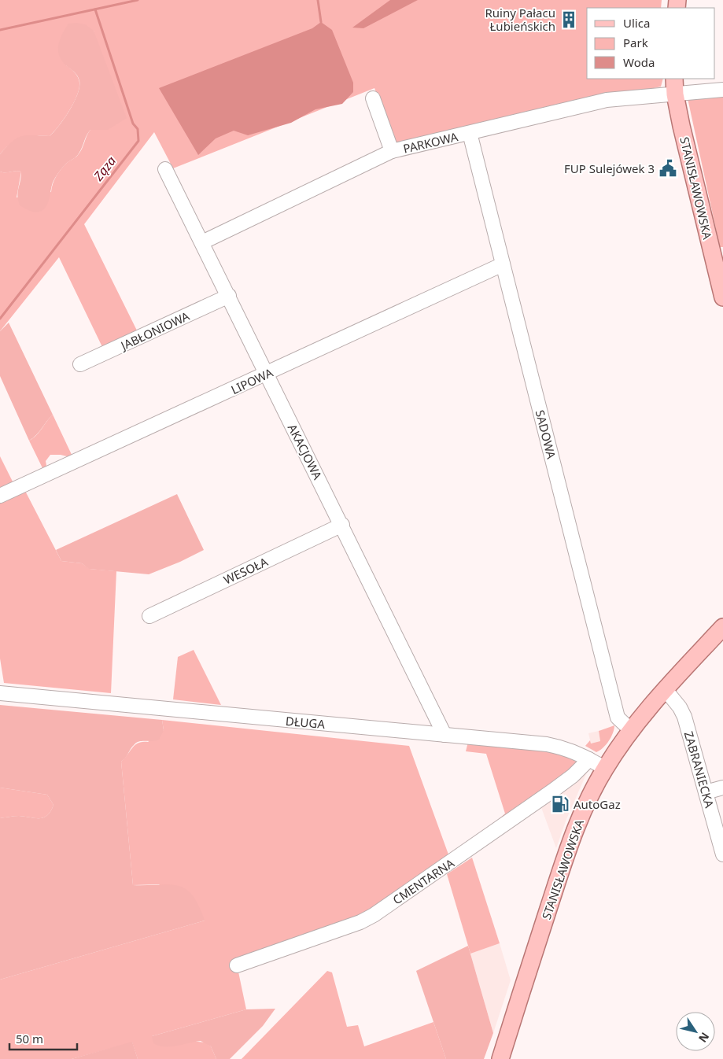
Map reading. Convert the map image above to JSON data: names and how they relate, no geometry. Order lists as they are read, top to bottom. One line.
{"streets":{"main road":["STANISŁAWOWSKA"],"street":["PARKOWA","JABŁONIOWA","LIPOWA","SADOWA","AKACJOWA","WESOŁA","DŁUGA","ZABRANIECKA","CMENTARNA"]},"crossings":[["PARKOWA","STANISŁAWOWSKA"],["PARKOWA","SADOWA"],["PARKOWA","AKACJOWA"],["STANISŁAWOWSKA","SADOWA"],["STANISŁAWOWSKA","DŁUGA"],["STANISŁAWOWSKA","ZABRANIECKA"],["JABŁONIOWA","AKACJOWA"],["LIPOWA","SADOWA"],["LIPOWA","AKACJOWA"],["AKACJOWA","WESOŁA"],["AKACJOWA","DŁUGA"],["DŁUGA","CMENTARNA"]],"water":["Ząza"],"places":{"building":["Ruiny Pałacu Łubieńskich"],"public building":["FUP Sulejówek 3"],"fuel station":["AutoGaz"]},"legend":["Ulica","Park","Woda"],"scale_bar":"50 m","north":"bottom right"}
